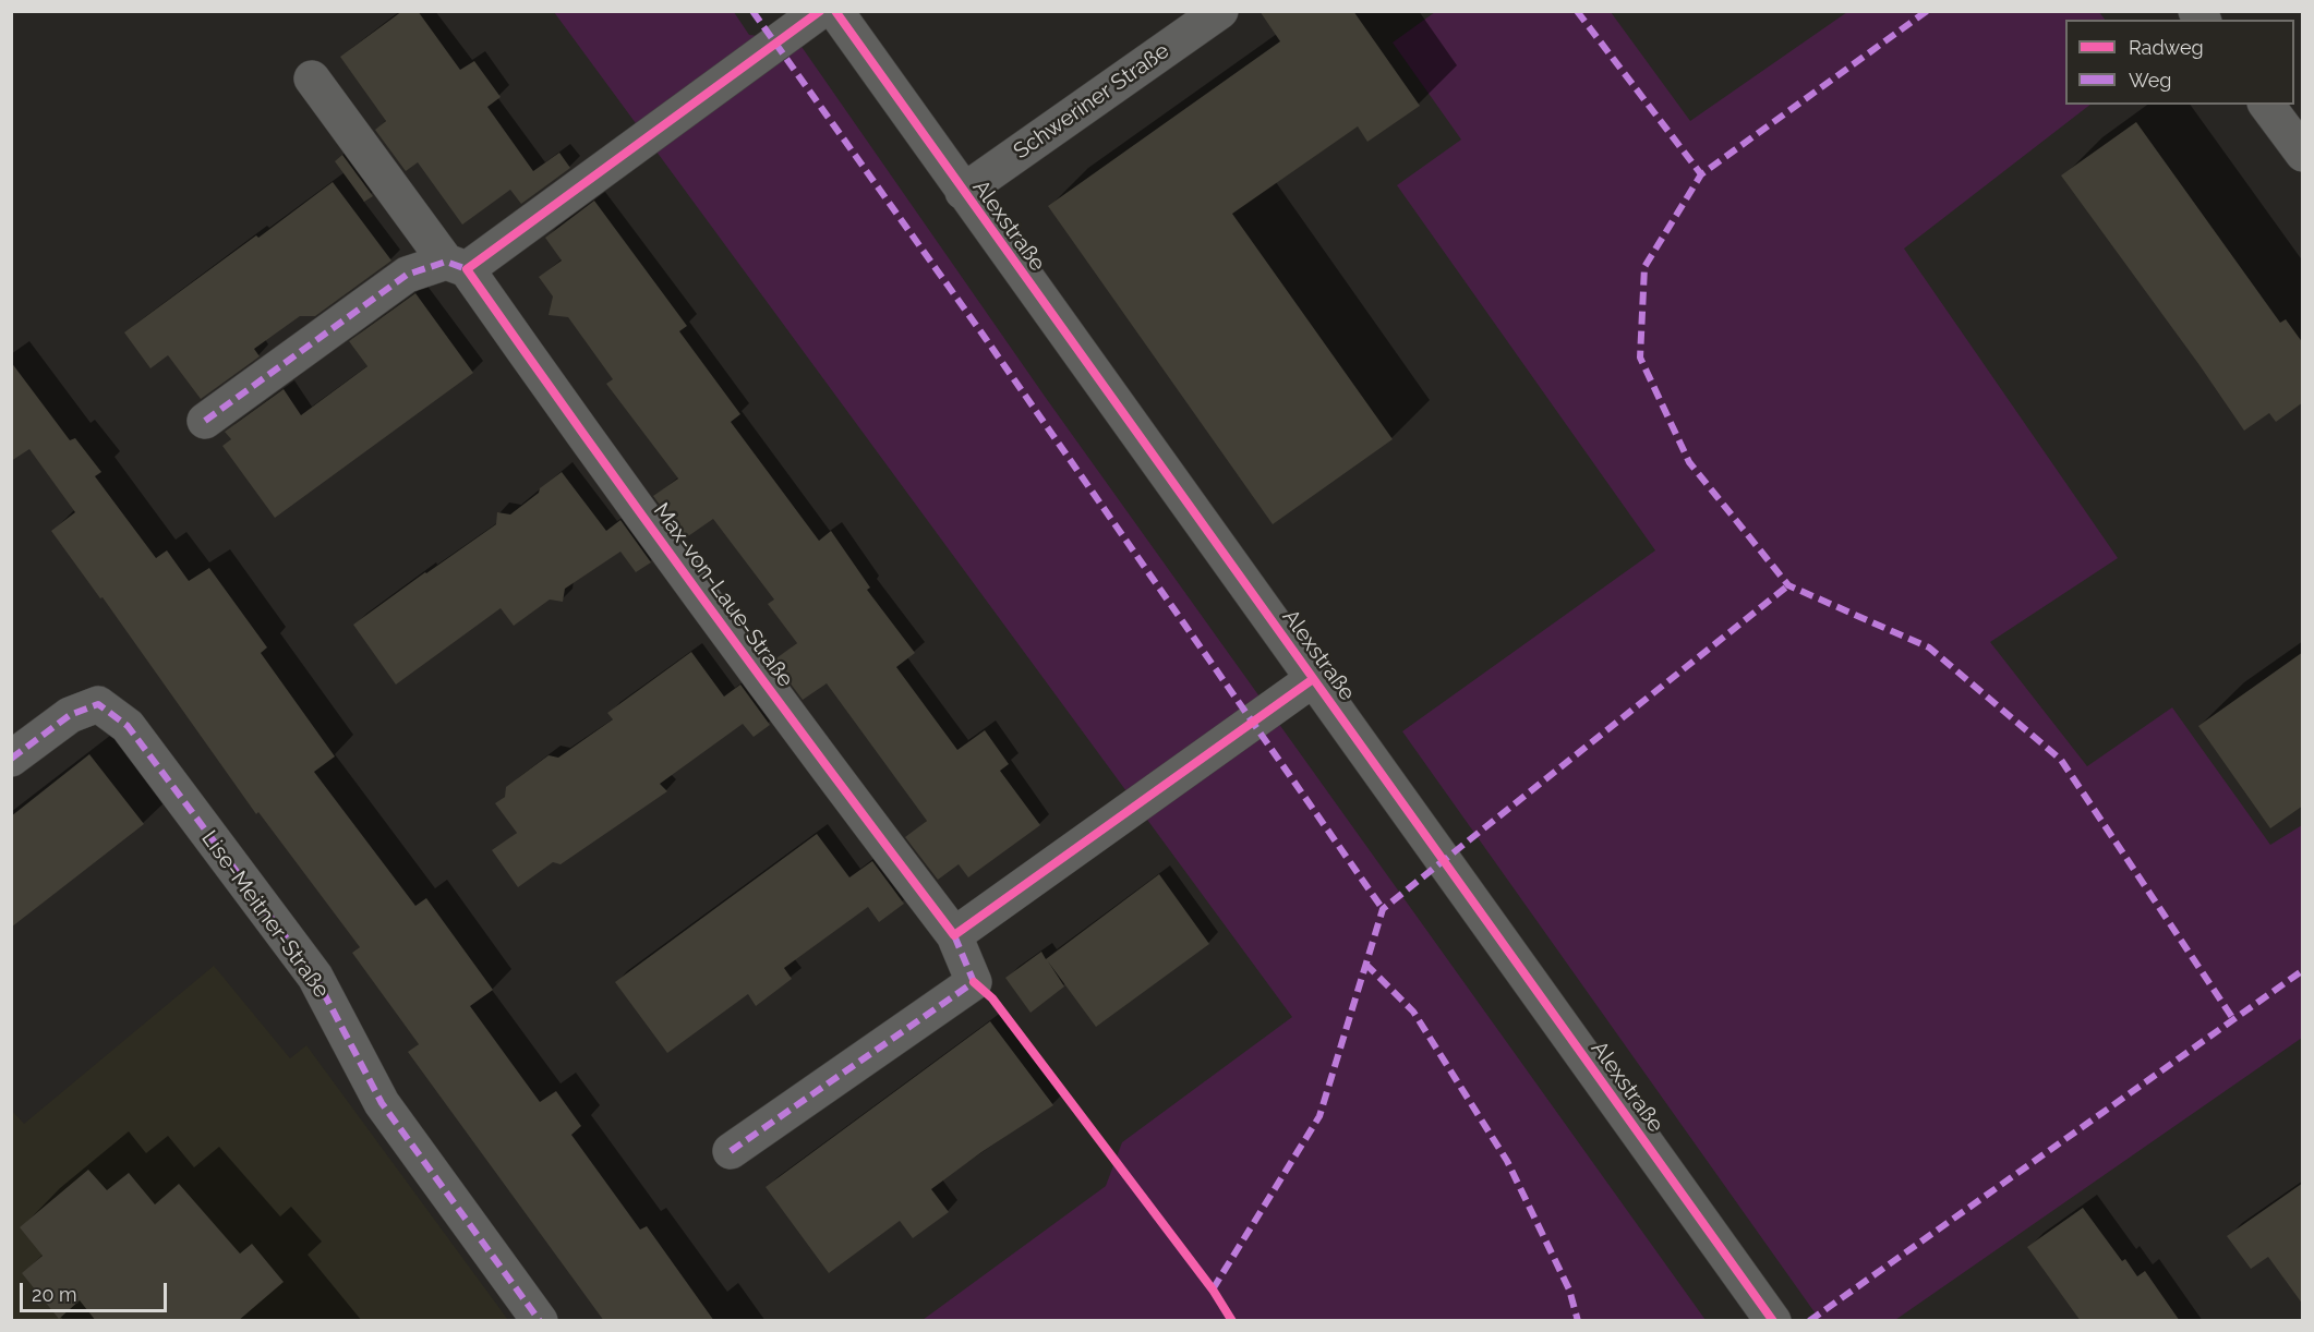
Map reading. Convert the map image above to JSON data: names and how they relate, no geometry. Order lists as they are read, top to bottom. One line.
{"streets":{"street":["Schweriner Straße","Alexstraße","Max-von-Laue-Straße","Lise-Meitner-Straße"]},"crossings":[["Schweriner Straße","Alexstraße"]],"legend":["Radweg","Weg"],"scale_bar":"20 m"}
